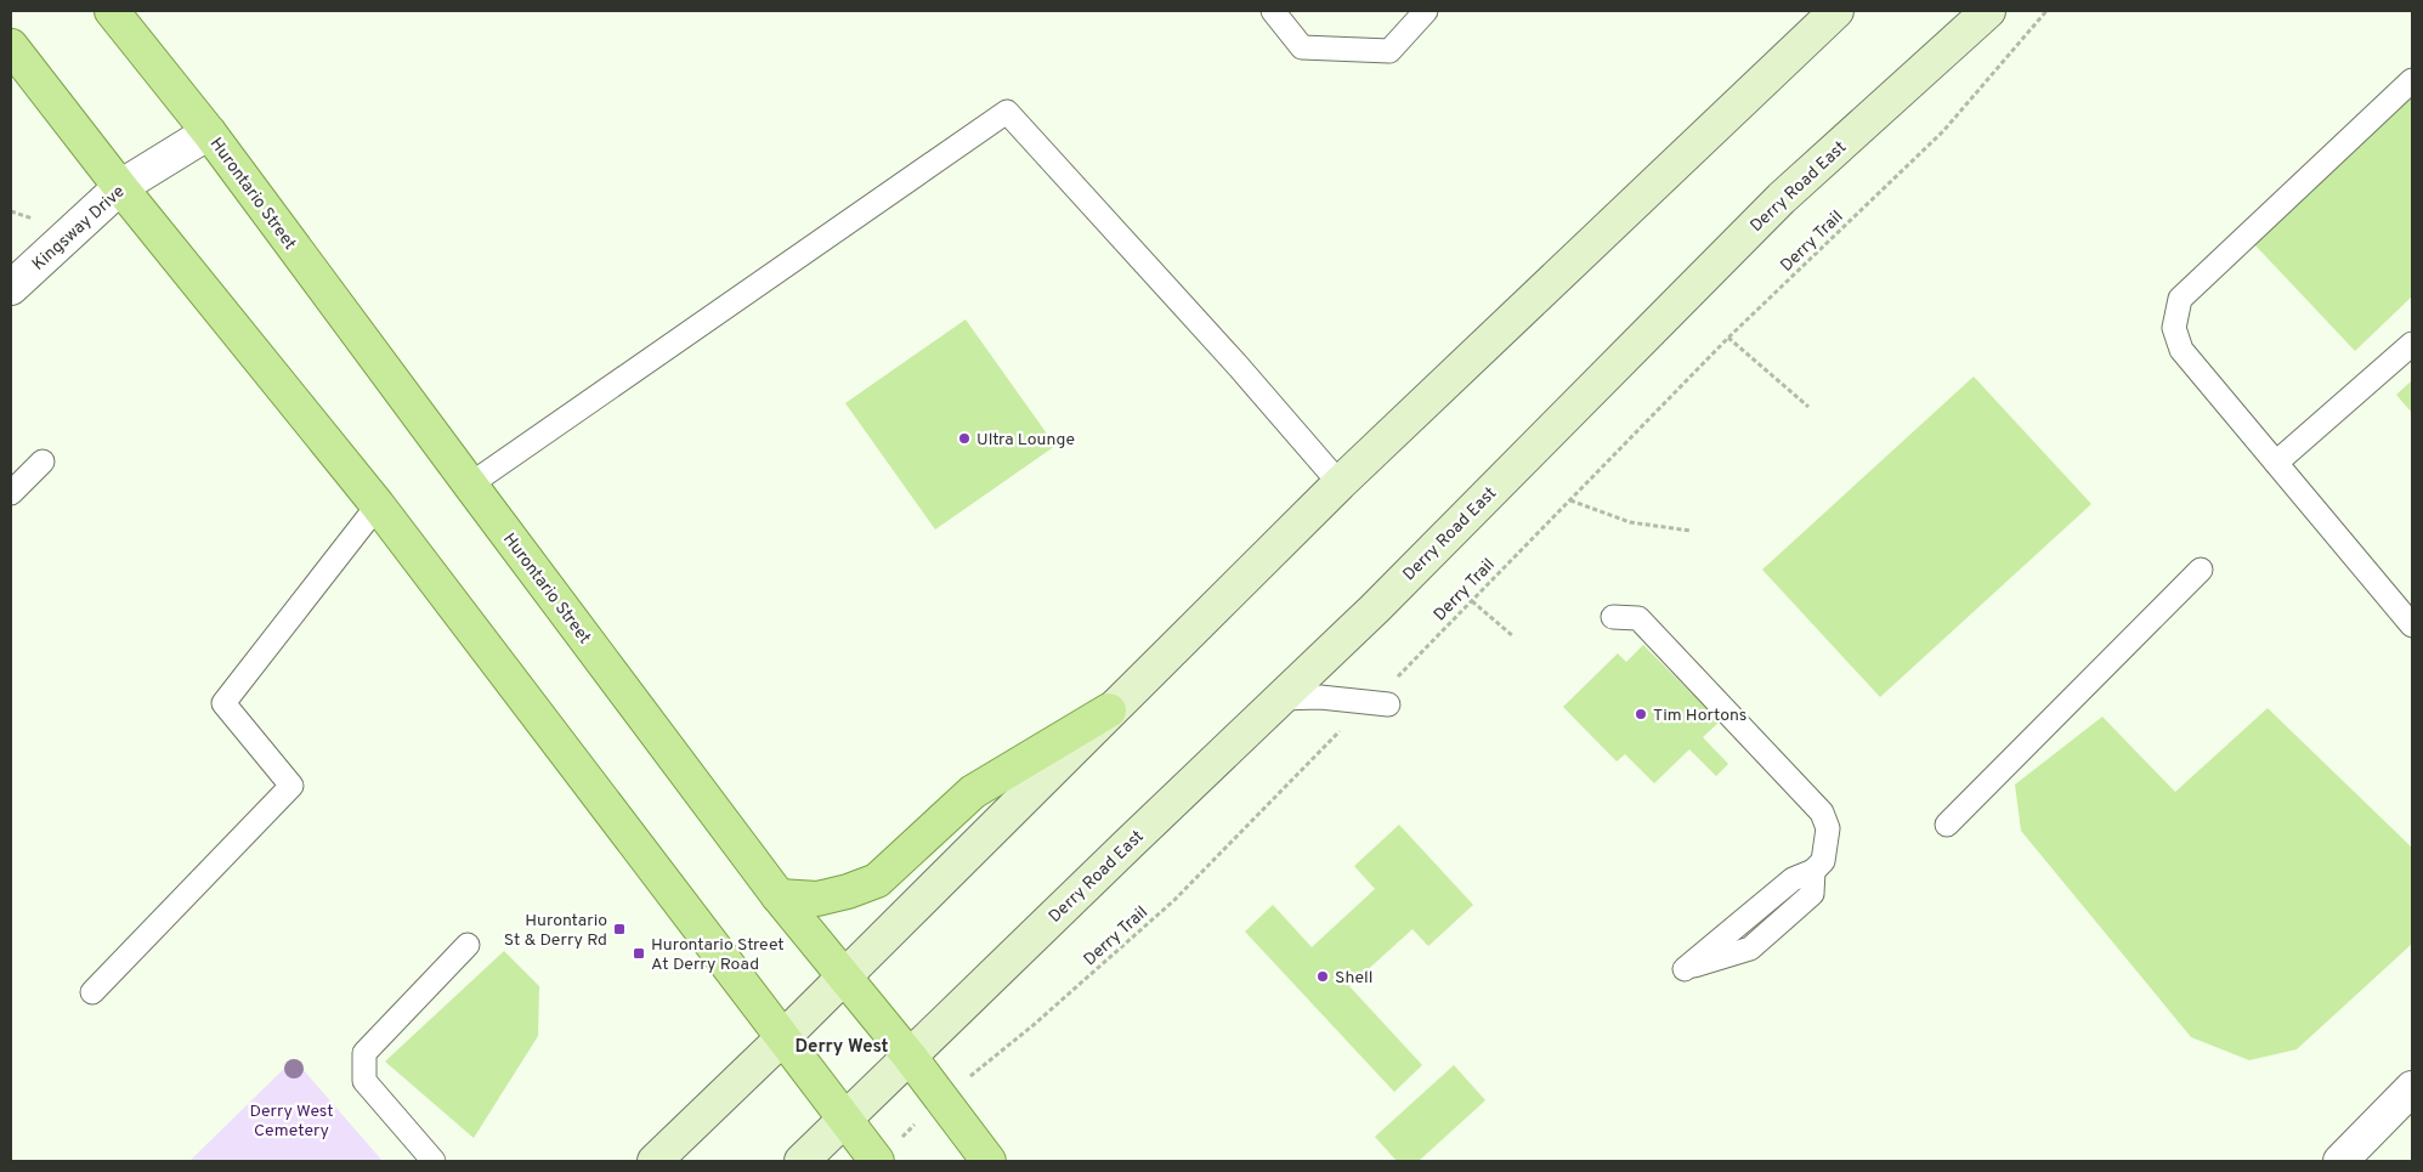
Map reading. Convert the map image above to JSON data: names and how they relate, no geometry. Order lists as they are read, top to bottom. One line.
{"streets":{"main road":["Derry Road East","Hurontario Street"],"street":["Kingsway Drive"],"path":["Derry Trail"]},"crossings":[["Derry Road East","Hurontario Street"],["Hurontario Street","Kingsway Drive"],["Hurontario Street","Derry Trail"]],"districts":["Derry West"],"parks":["Derry West Cemetery"],"places":{"other":["Ultra Lounge","Tim Hortons","Shell"],"transit":["Hurontario St & Derry Rd","Hurontario Street At Derry Road"]}}
